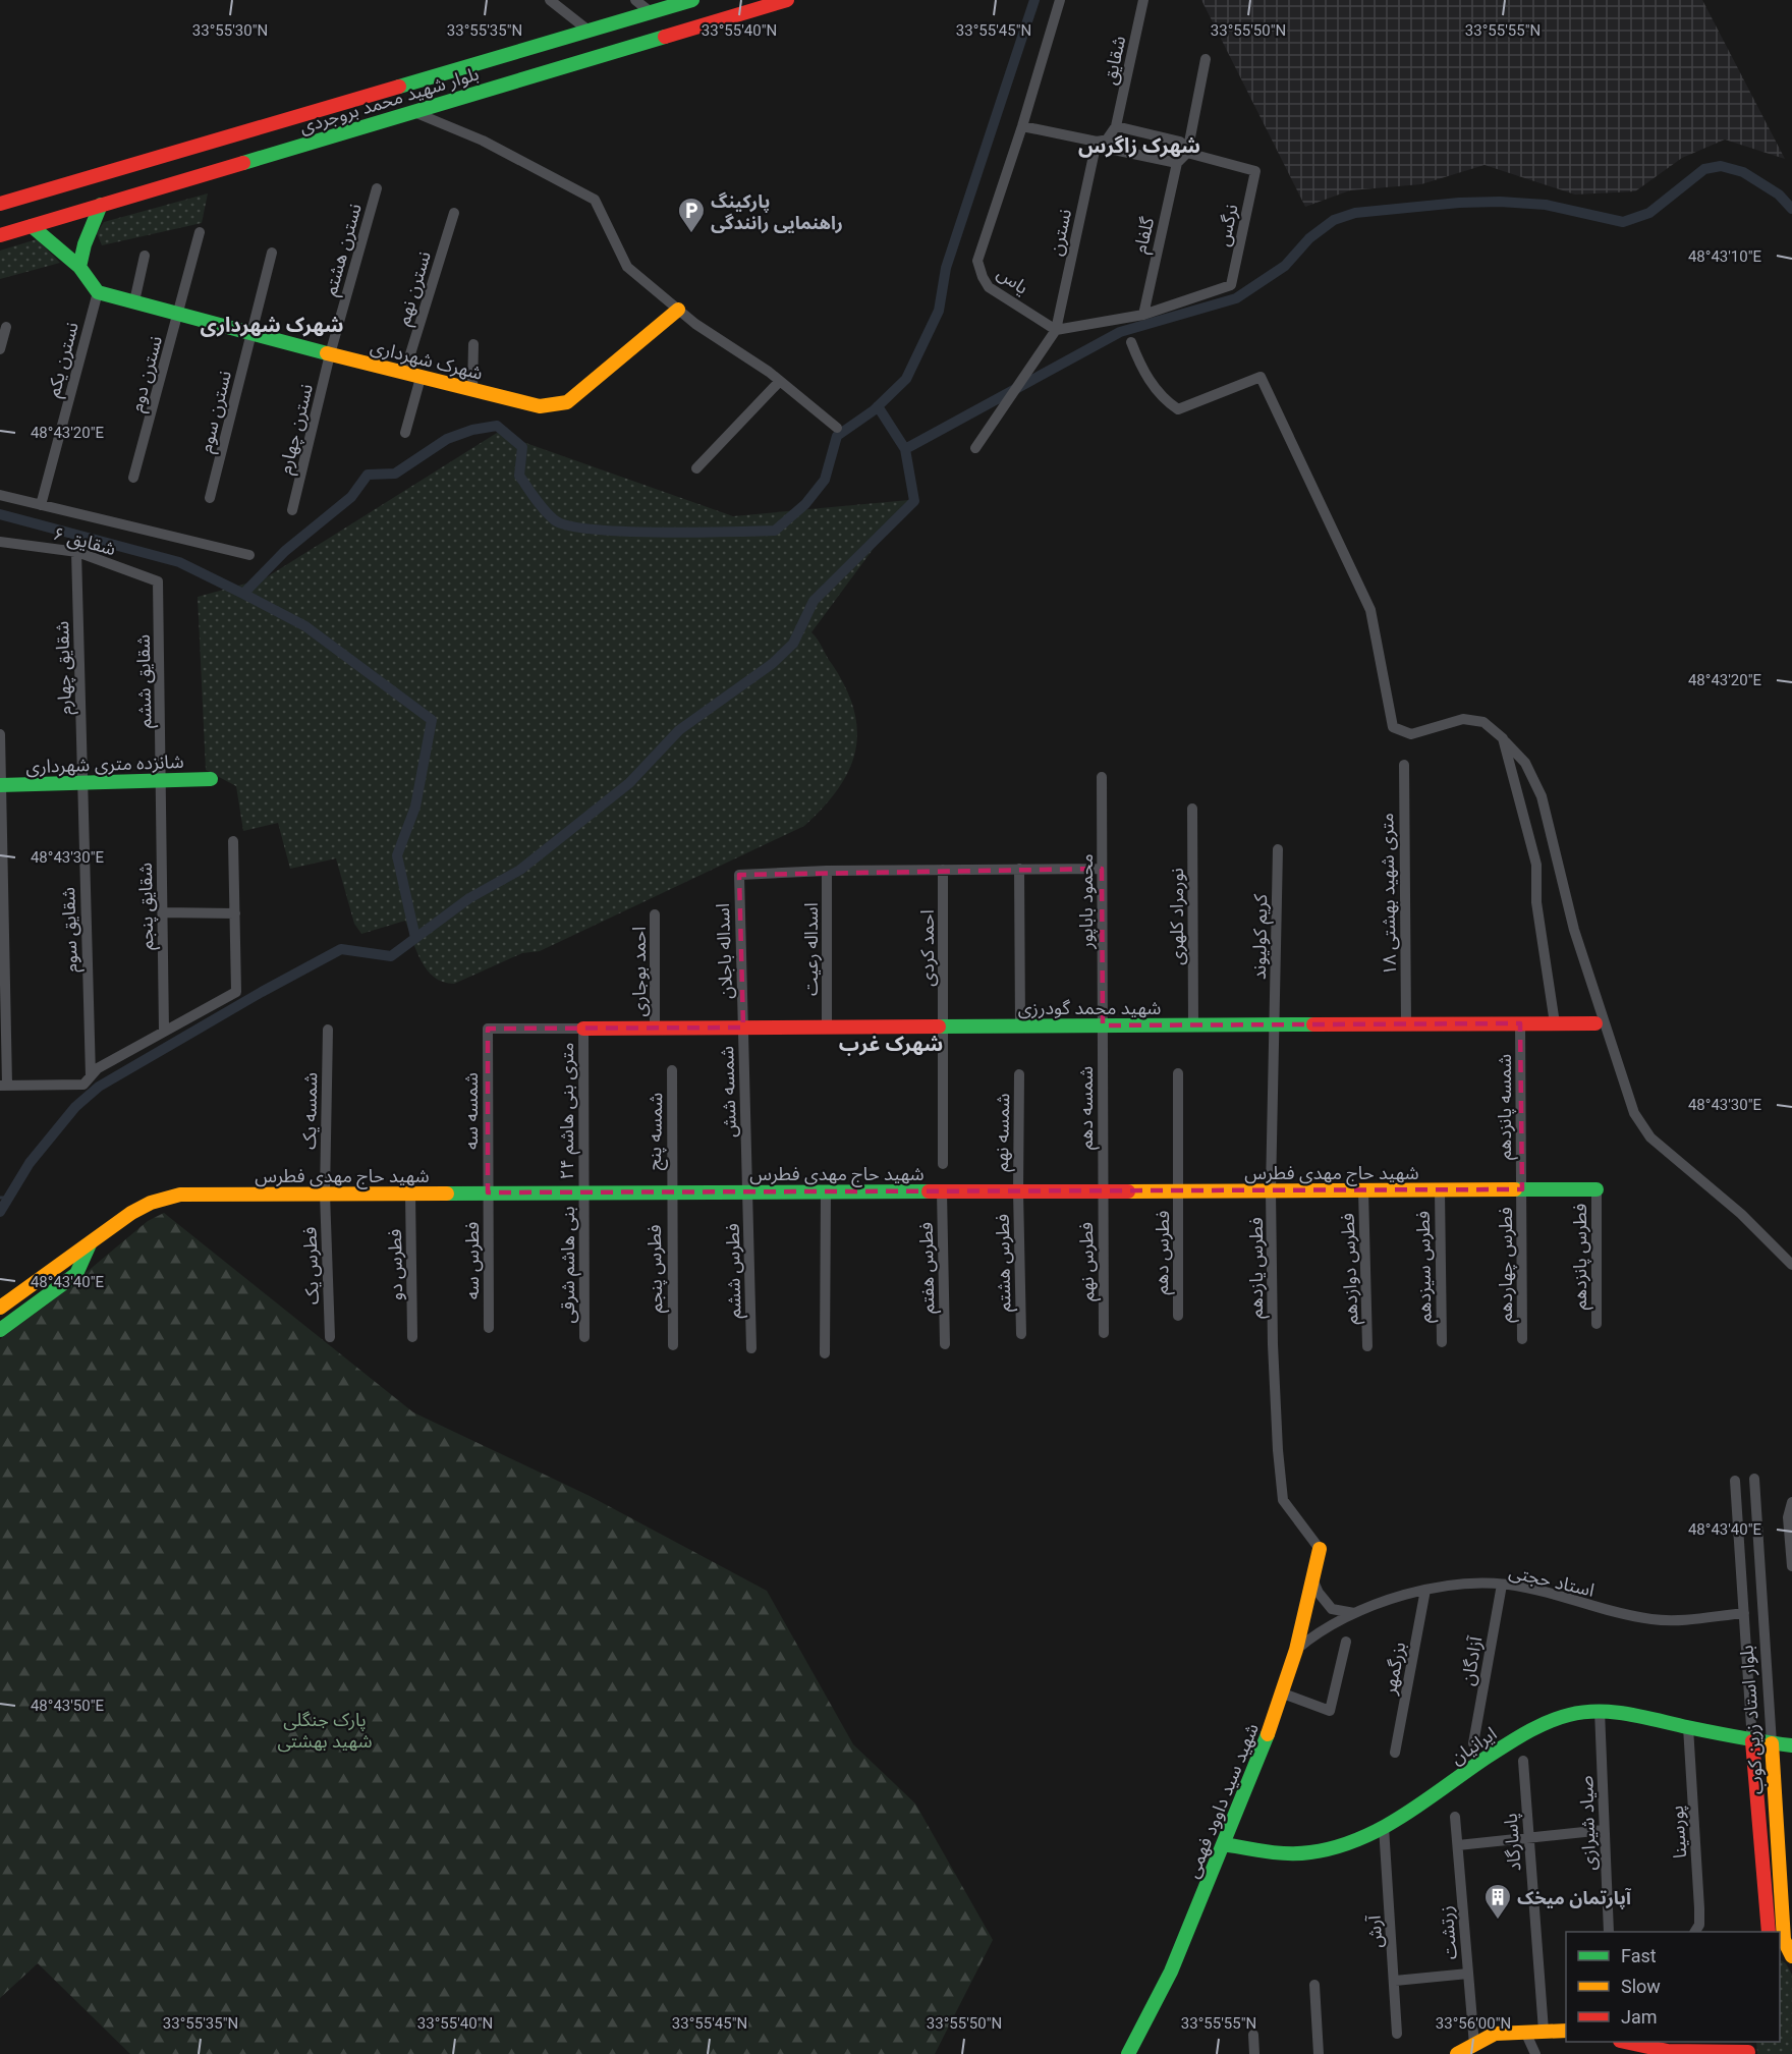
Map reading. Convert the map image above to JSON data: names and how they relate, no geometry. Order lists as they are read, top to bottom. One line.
{"streets":{"main road":["بلوار شهید محمد بروجردی","شهرک شهرداری","شانزده متری شهرداری","شهید محمد گودرزی","شهید حاج مهدی فطرس","بلوار استاد زرین کوب","ایرانیان","شهید سید داوود فهمی"],"street":["شقایق","نرگس","نسترن","گلفام","نسترن هشتم","یاس","نسترن نهم","نسترن یکم","نسترن دوم","نسترن سوم","نسترن چهارم","شقایق ۶","شقایق چهارم","شقایق ششم","۱۸ متری شهید بهشتی","محمود باباپور","شقایق پنجم","نورمراد کلهری","شقایق سوم","کریم کولیوند","احمد کردی","اسداله رعیت","اسداله باجلان","احمد بوجاری","شمسه شش","شمسه پانزدهم","شمسه دهم","شمسه یک","شمسه سه","۲۴ متری بنی هاشم","شمسه پنج","شمسه نهم","فطرس دهم","فطرس پانزدهم","فطرس سه","فطرس نهم","فطرس هشتم","فطرس دو","بنی هاشم شرقی","فطرس چهاردهم","فطرس یک","فطرس سیزدهم","فطرس هفتم","فطرس یازدهم","فطرس پنجم","فطرس دوازدهم","فطرس ششم","استاد حجتی","آزادگان","بزرگمهر","صیاد شیرازی","پورسینا","پاسارگاد","آرش","زرتشت"]},"crossings":[["نرگس","گلفام"],["نسترن","یاس"],["نسترن هشتم","شهرک شهرداری"],["نسترن هشتم","نسترن چهارم"],["نسترن نهم","شهرک شهرداری"],["نسترن یکم","شهرک شهرداری"],["شهرک شهرداری","نسترن دوم"],["شهرک شهرداری","نسترن سوم"],["شهرک شهرداری","نسترن چهارم"],["شقایق ۶","شقایق چهارم"],["شقایق ۶","شقایق ششم"],["شقایق چهارم","شانزده متری شهرداری"],["شقایق چهارم","شقایق سوم"],["شقایق ششم","شانزده متری شهرداری"],["شقایق ششم","شقایق پنجم"],["شانزده متری شهرداری","شقایق پنجم"],["شانزده متری شهرداری","شقایق سوم"],["۱۸ متری شهید بهشتی","شهید محمد گودرزی"],["محمود باباپور","شهید محمد گودرزی"],["محمود باباپور","شمسه دهم"],["نورمراد کلهری","شهید محمد گودرزی"],["کریم کولیوند","شهید محمد گودرزی"],["کریم کولیوند","شهید حاج مهدی فطرس"],["کریم کولیوند","فطرس یازدهم"],["احمد کردی","شهید محمد گودرزی"],["اسداله رعیت","اسداله باجلان"],["اسداله رعیت","شهید محمد گودرزی"],["اسداله باجلان","شهید محمد گودرزی"],["اسداله باجلان","شمسه شش"],["احمد بوجاری","شهید محمد گودرزی"],["شهید محمد گودرزی","شمسه شش"],["شهید محمد گودرزی","شمسه پانزدهم"],["شهید محمد گودرزی","شمسه دهم"],["شهید محمد گودرزی","شمسه سه"],["شهید محمد گودرزی","۲۴ متری بنی هاشم"],["شمسه شش","شهید حاج مهدی فطرس"],["شمسه شش","فطرس ششم"],["شمسه پانزدهم","شهید حاج مهدی فطرس"],["شمسه پانزدهم","فطرس چهاردهم"],["شمسه دهم","شهید حاج مهدی فطرس"],["شمسه دهم","فطرس نهم"],["شمسه یک","شهید حاج مهدی فطرس"],["شمسه یک","فطرس یک"],["شمسه سه","۲۴ متری بنی هاشم"],["شمسه سه","شهید حاج مهدی فطرس"],["شمسه سه","فطرس سه"],["۲۴ متری بنی هاشم","شهید حاج مهدی فطرس"],["۲۴ متری بنی هاشم","بنی هاشم شرقی"],["شمسه پنج","شهید حاج مهدی فطرس"],["شمسه پنج","فطرس پنجم"],["شمسه نهم","شهید حاج مهدی فطرس"],["شمسه نهم","فطرس هشتم"],["شهید حاج مهدی فطرس","فطرس دهم"],["شهید حاج مهدی فطرس","فطرس پانزدهم"],["شهید حاج مهدی فطرس","فطرس سه"],["شهید حاج مهدی فطرس","فطرس نهم"],["شهید حاج مهدی فطرس","فطرس هشتم"],["شهید حاج مهدی فطرس","فطرس دو"],["شهید حاج مهدی فطرس","بنی هاشم شرقی"],["شهید حاج مهدی فطرس","فطرس چهاردهم"],["شهید حاج مهدی فطرس","فطرس یک"],["شهید حاج مهدی فطرس","فطرس سیزدهم"],["شهید حاج مهدی فطرس","فطرس هفتم"],["شهید حاج مهدی فطرس","فطرس یازدهم"],["شهید حاج مهدی فطرس","فطرس پنجم"],["شهید حاج مهدی فطرس","فطرس دوازدهم"],["شهید حاج مهدی فطرس","فطرس ششم"],["فطرس یازدهم","شهید سید داوود فهمی"],["استاد حجتی","آزادگان"],["استاد حجتی","بزرگمهر"],["استاد حجتی","بلوار استاد زرین کوب"],["استاد حجتی","شهید سید داوود فهمی"],["بلوار استاد زرین کوب","ایرانیان"],["ایرانیان","شهید سید داوود فهمی"],["ایرانیان","صیاد شیرازی"],["ایرانیان","پورسینا"],["ایرانیان","آرش"]],"districts":["شهرک زاگرس","شهرک شهرداری","شهرک غرب"],"parks":["پارک جنگلی شهید بهشتی"],"places":{"parking":["پارکینگ راهنمایی رانندگی"],"building":["آپارتمان میخک"]},"legend":["Fast","Slow","Jam"],"coordinates":["33°55'30\"N","33°55'35\"N","33°55'40\"N","33°55'45\"N","33°55'50\"N","33°55'55\"N","48°43'10\"E","48°43'20\"E","48°43'30\"E","48°43'40\"E","48°43'50\"E","33°56'00\"N"]}
